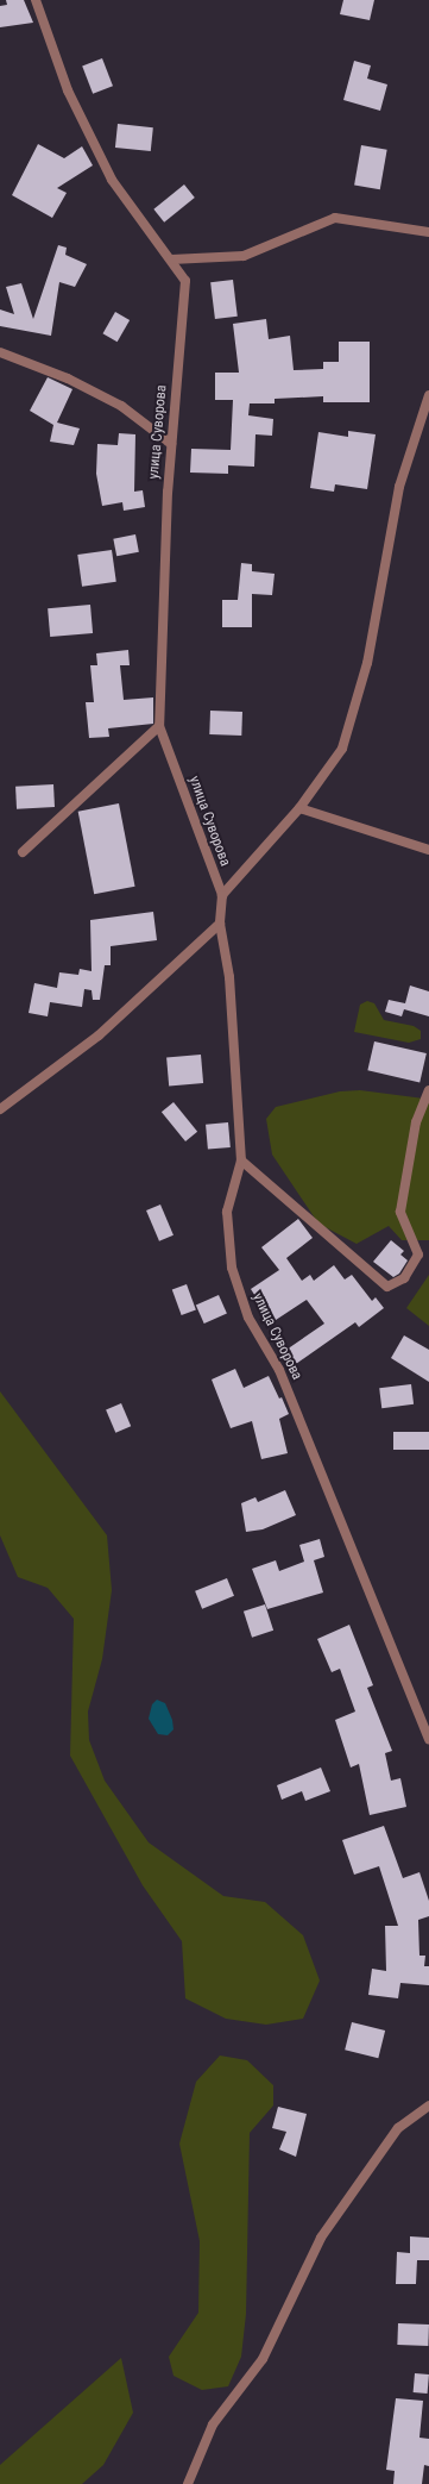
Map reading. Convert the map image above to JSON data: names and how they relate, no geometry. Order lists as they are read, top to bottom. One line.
{"streets":{"street":["улица Суворова"]}}
